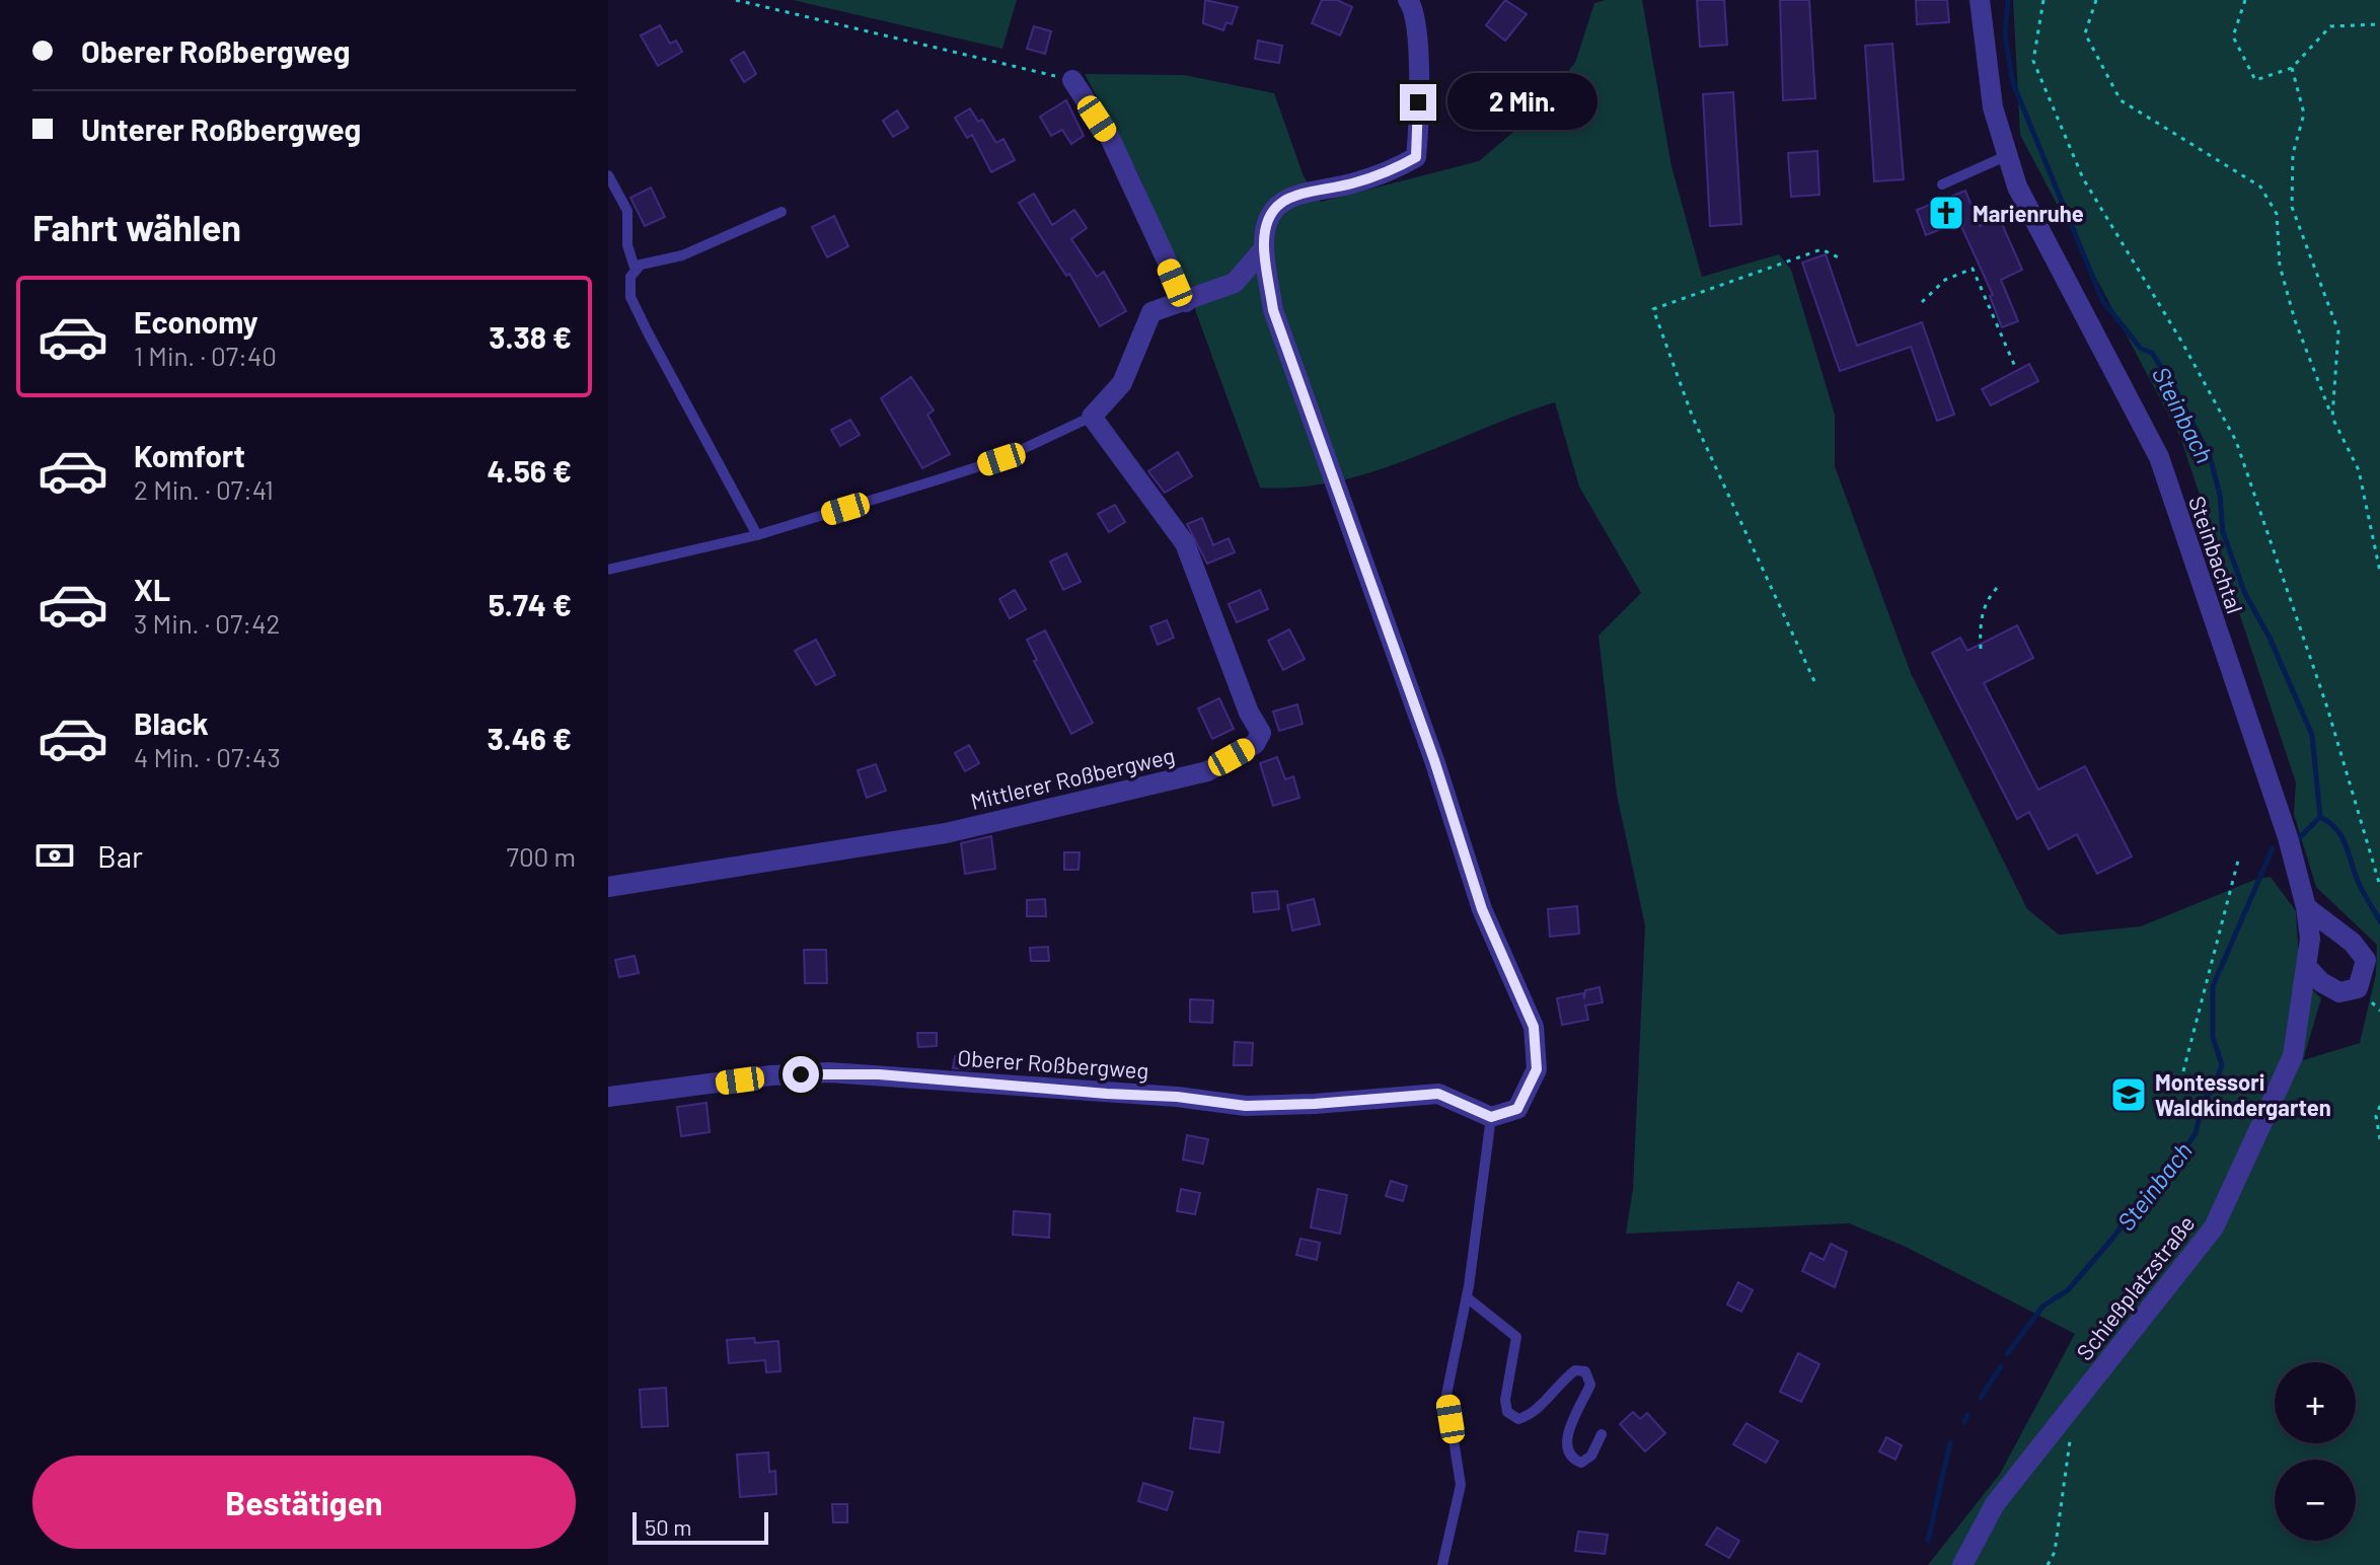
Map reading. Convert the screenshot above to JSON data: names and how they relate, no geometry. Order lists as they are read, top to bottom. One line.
{"streets":{"street":["Steinbachtal","Mittlerer Roßbergweg","Oberer Roßbergweg","Schießplatzstraße"]},"crossings":[["Steinbachtal","Schießplatzstraße"]],"water":["Steinbach"],"places":{"church":["Marienruhe"],"school or university":["Montessori Waldkindergarten"]},"scale_bar":"50 m","page":{"banner":["Oberer Roßbergweg","Unterer Roßbergweg"],"bubble":"2 Min.","heading":"Fahrt wählen","list":[{"name":"Economy","note":"1 Min. · 07:40","value":"3.38 €"},{"name":"Komfort","note":"2 Min. · 07:41","value":"4.56 €"},{"name":"XL","note":"3 Min. · 07:42","value":"5.74 €"},{"name":"Black","note":"4 Min. · 07:43","value":"3.46 €"}],"pay":["Bar","700 m"],"map_buttons":["+","−"],"buttons":"Bestätigen","scale":"50 m"}}
